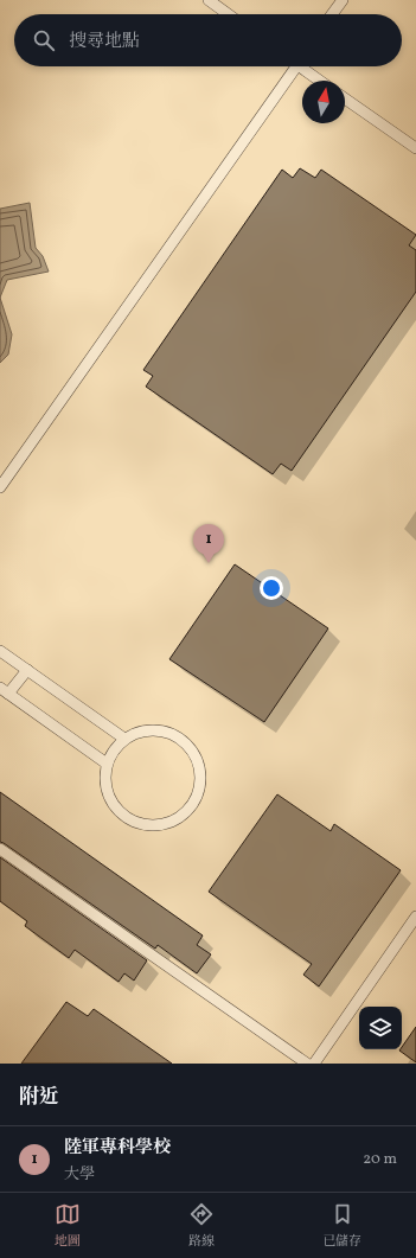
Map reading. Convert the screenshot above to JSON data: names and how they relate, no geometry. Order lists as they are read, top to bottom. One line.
{"north":"top","page":{"search":"搜尋地點","pins":"1","heading":"附近","list":[{"mark":"1","name":"陸軍專科學校","note":"大學","value":"20 m"}],"nav":["地圖","路線","已儲存"]}}
